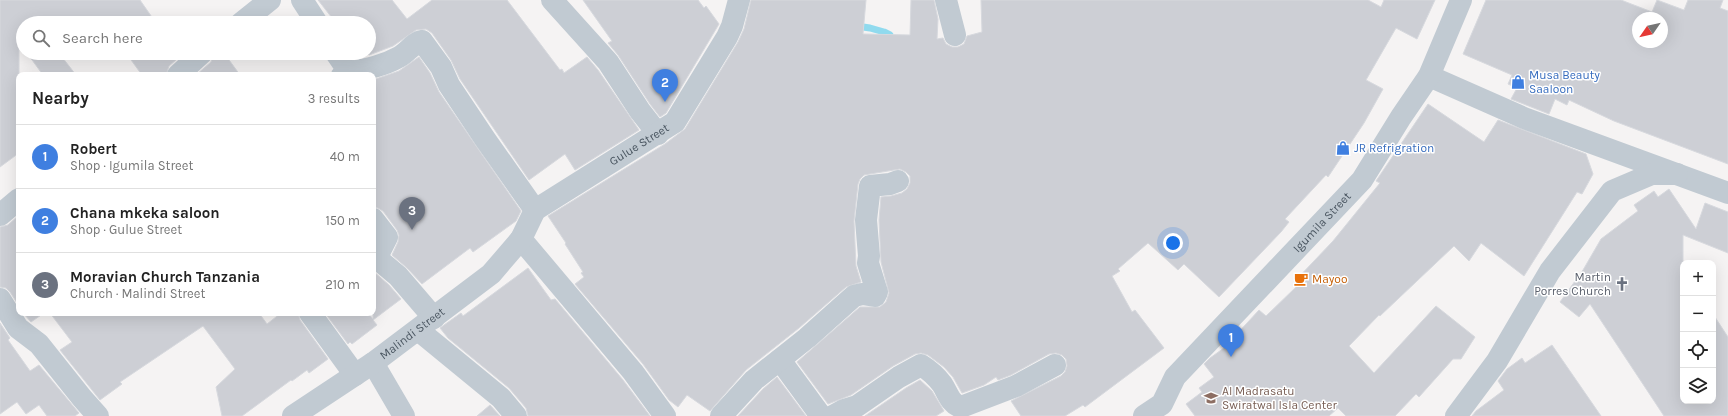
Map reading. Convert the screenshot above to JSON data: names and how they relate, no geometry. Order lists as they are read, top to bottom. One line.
{"streets":{"street":["Gulue Street","Igumila Street","Malindi Street"]},"places":{"shop":["Musa Beauty Saaloon","JR Refrigration"],"cafe":["Mayoo"],"church":["Martin Porres Church"],"school or university":["Al Madrasatu Swiratwal Isla Center"]},"north":"bottom left","page":{"search":"Search here","pins":["2","3","1"],"heading":["Nearby","3 results"],"list":[{"mark":"1","name":"Robert","note":"Shop · Igumila Street","value":"40 m"},{"mark":"2","name":"Chana mkeka saloon","note":"Shop · Gulue Street","value":"150 m"},{"mark":"3","name":"Moravian Church Tanzania","note":"Church · Malindi Street","value":"210 m"}],"map_buttons":["+","−"]}}
